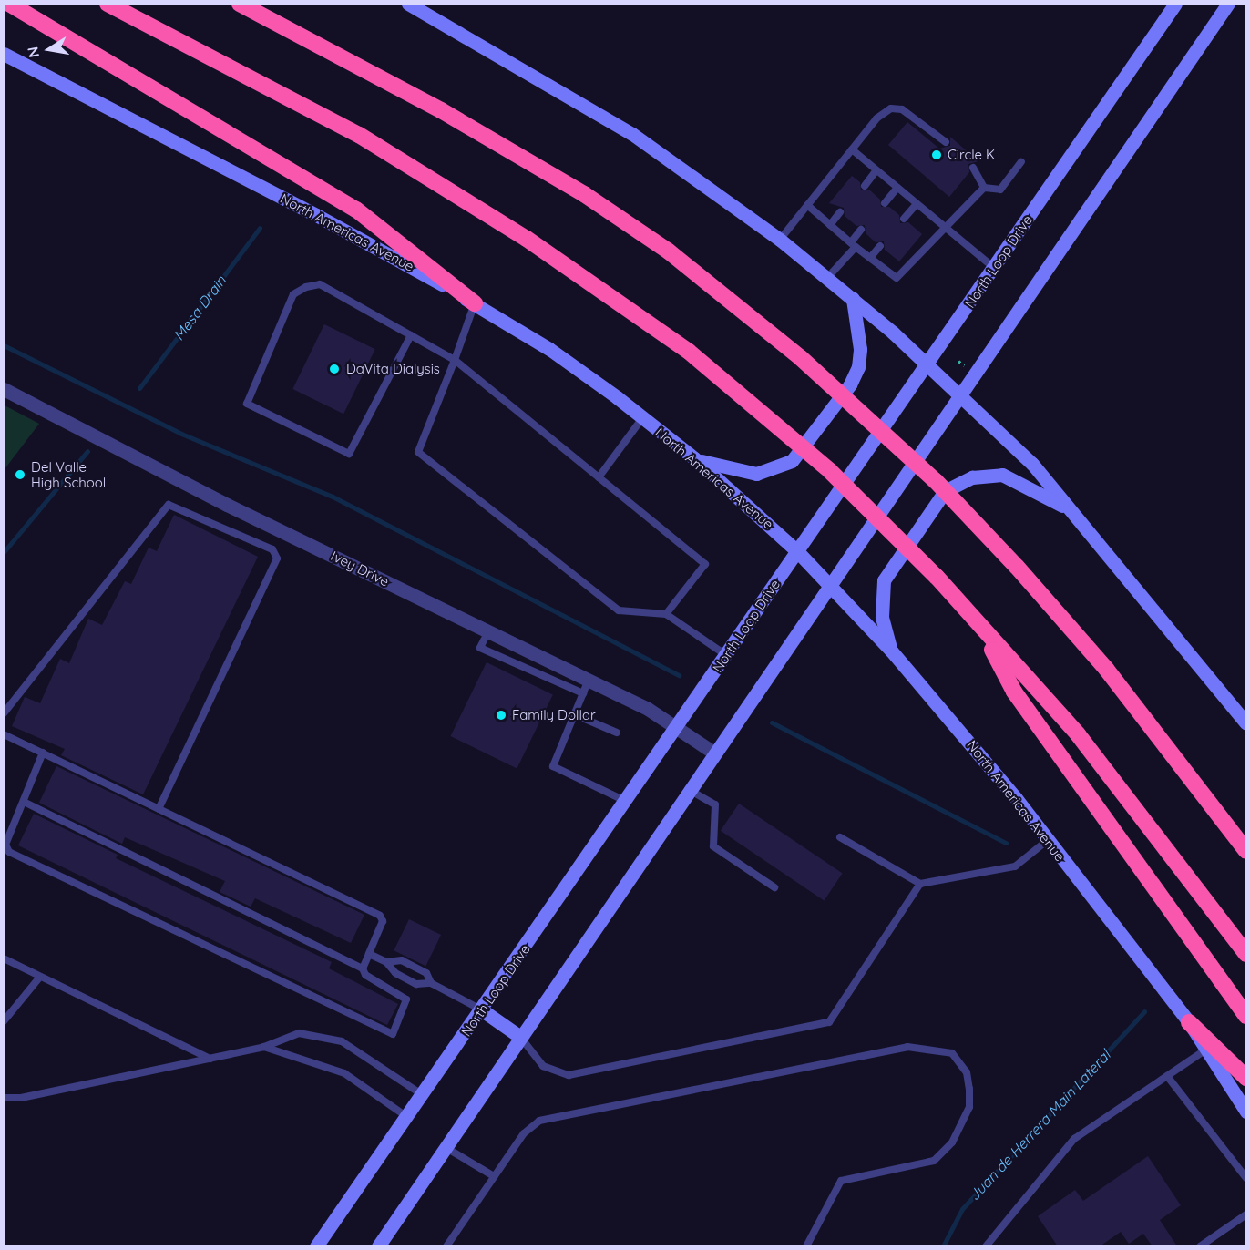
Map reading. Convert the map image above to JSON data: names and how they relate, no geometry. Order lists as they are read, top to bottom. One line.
{"streets":{"main road":["North Americas Avenue","North Loop Drive"],"street":["Ivey Drive"]},"crossings":[["North Americas Avenue","North Loop Drive"],["North Loop Drive","Ivey Drive"]],"water":["Mesa Drain","Juan de Herrera Main Lateral"],"places":["Circle K","DaVita Dialysis","Del Valle High School","Family Dollar"],"north":"left"}
